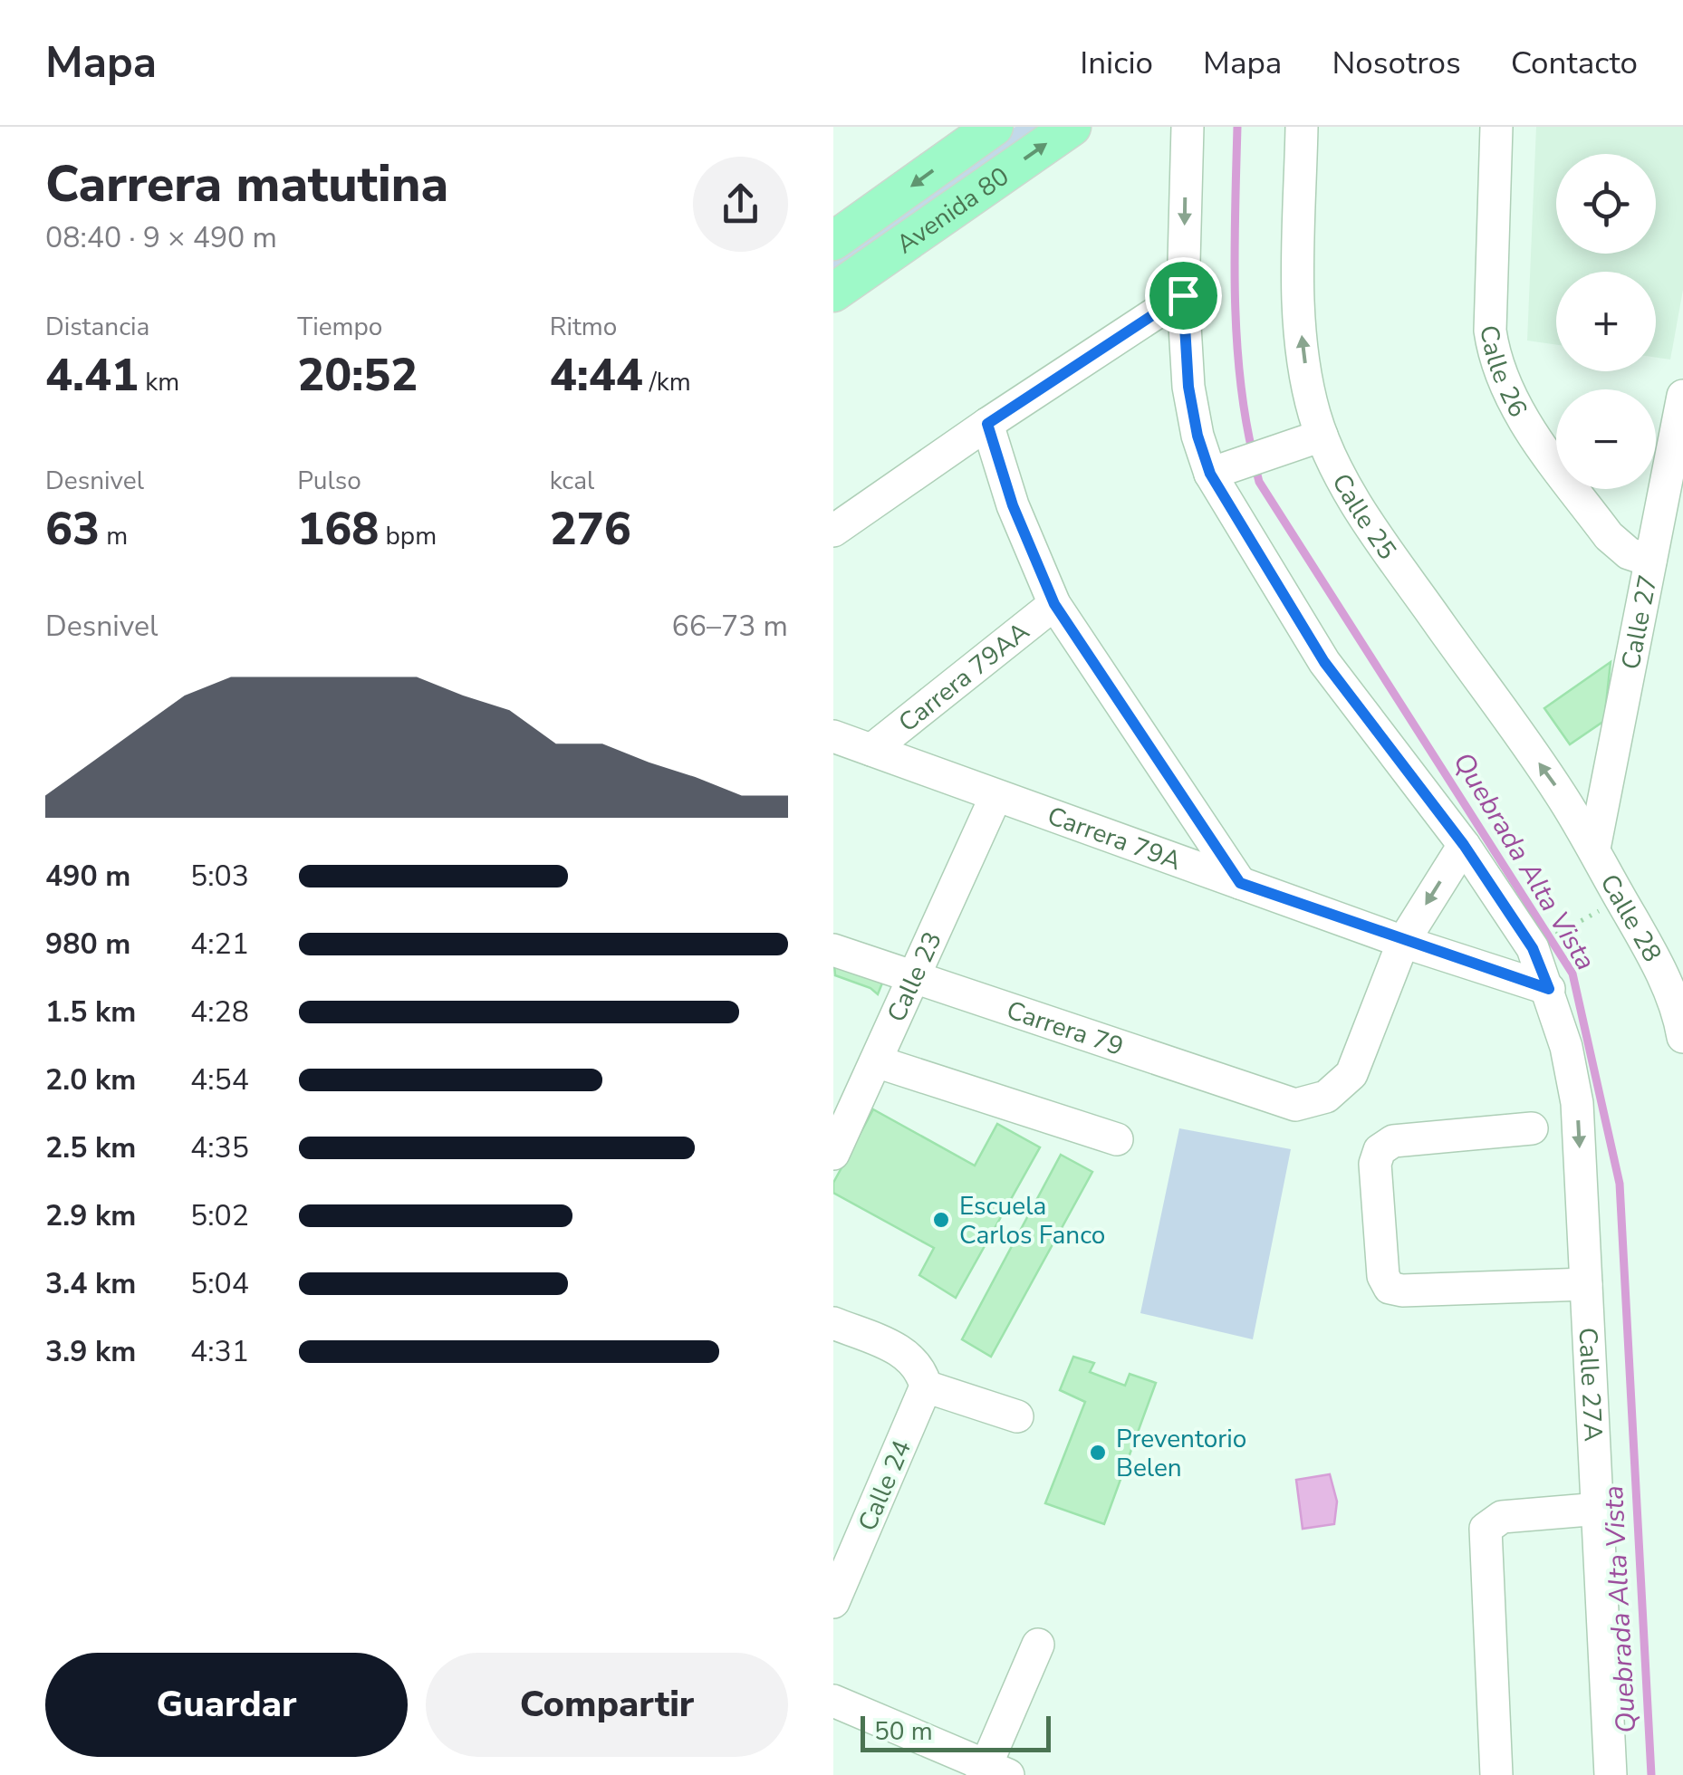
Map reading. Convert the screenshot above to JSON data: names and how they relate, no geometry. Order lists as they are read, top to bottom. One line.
{"streets":{"main road":["Avenida 80"],"street":["Calle 26","Calle 25","Calle 27","Carrera 79AA","Carrera 79A","Calle 28","Calle 23","Carrera 79","Calle 27A","Calle 24"]},"crossings":[["Calle 26","Calle 27"],["Calle 25","Calle 27"],["Calle 25","Calle 28"],["Calle 27","Calle 28"],["Carrera 79AA","Carrera 79A"],["Carrera 79A","Calle 23"],["Carrera 79A","Carrera 79"],["Carrera 79A","Calle 27A"],["Calle 23","Carrera 79"]],"one_way":["Calle 27A"],"water":["Quebrada Alta Vista"],"places":["Escuela Carlos Fanco","Preventorio Belen"],"scale_bar":"50 m","page":{"header":"Mapa","nav":["Inicio","Mapa","Nosotros","Contacto"],"heading":["Carrera matutina","08:40 · 9 × 490 m"],"map_buttons":["+","−"],"stats":[["Distancia","4.41 km"],["Tiempo","20:52"],["Ritmo","4:44 /km"],["Desnivel","63 m"],["Pulso","168 bpm"],["kcal","276"]],"chart":["Desnivel","66–73 m"],"list":[{"name":"490 m","note":"5:03"},{"name":"980 m","note":"4:21"},{"name":"1.5 km","note":"4:28"},{"name":"2.0 km","note":"4:54"},{"name":"2.5 km","note":"4:35"},{"name":"2.9 km","note":"5:02"},{"name":"3.4 km","note":"5:04"},{"name":"3.9 km","note":"4:31"}],"buttons":["Guardar","Compartir"],"scale":"50 m"}}
